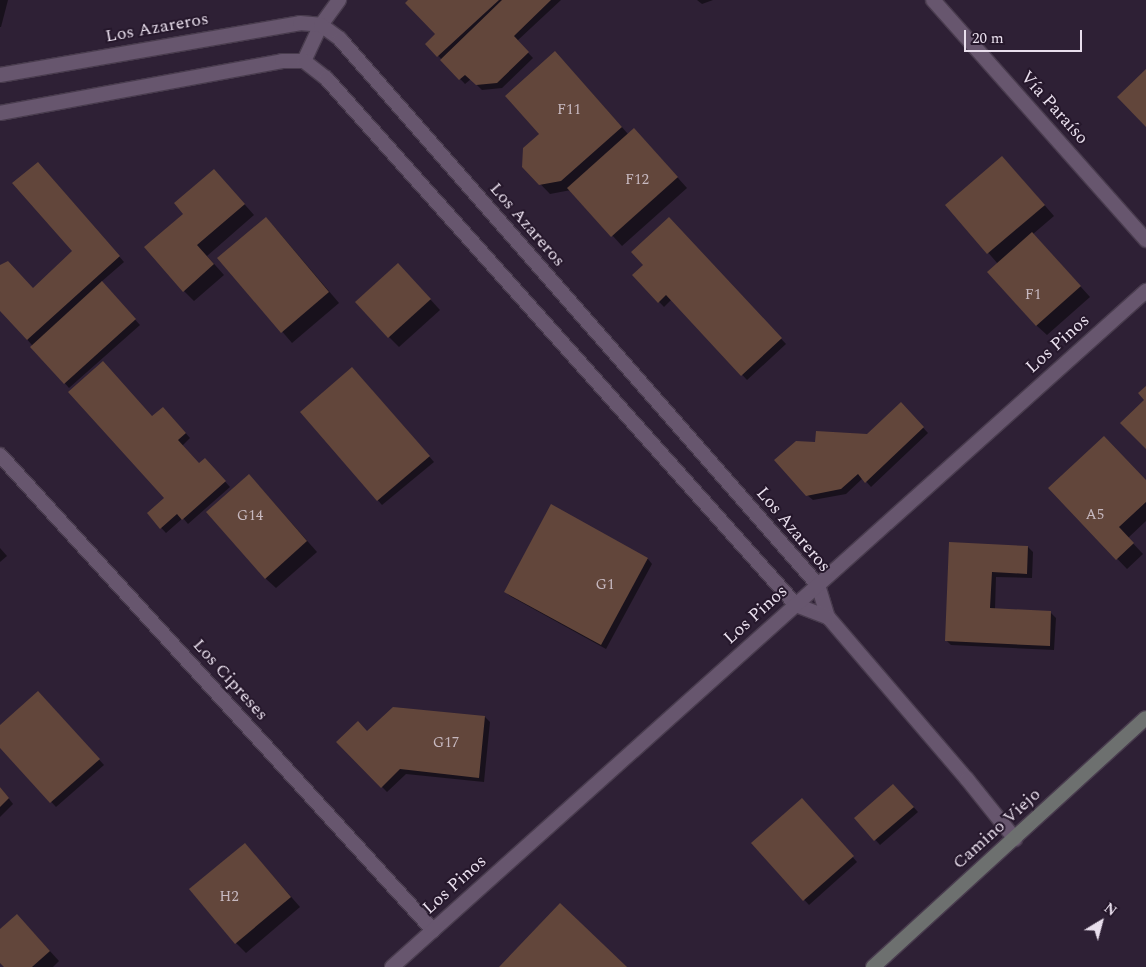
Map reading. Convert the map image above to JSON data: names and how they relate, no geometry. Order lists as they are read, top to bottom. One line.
{"streets":{"main road":["Camino Viejo"],"street":["Los Azareros","Vía Paraíso","Los Pinos","Los Cipreses"]},"crossings":[["Los Azareros","Los Pinos"],["Los Pinos","Los Cipreses"]],"house_numbers":["F11","F12","F1","A5","G14","G1","G17","H2"],"scale_bar":"20 m","north":"top right"}
